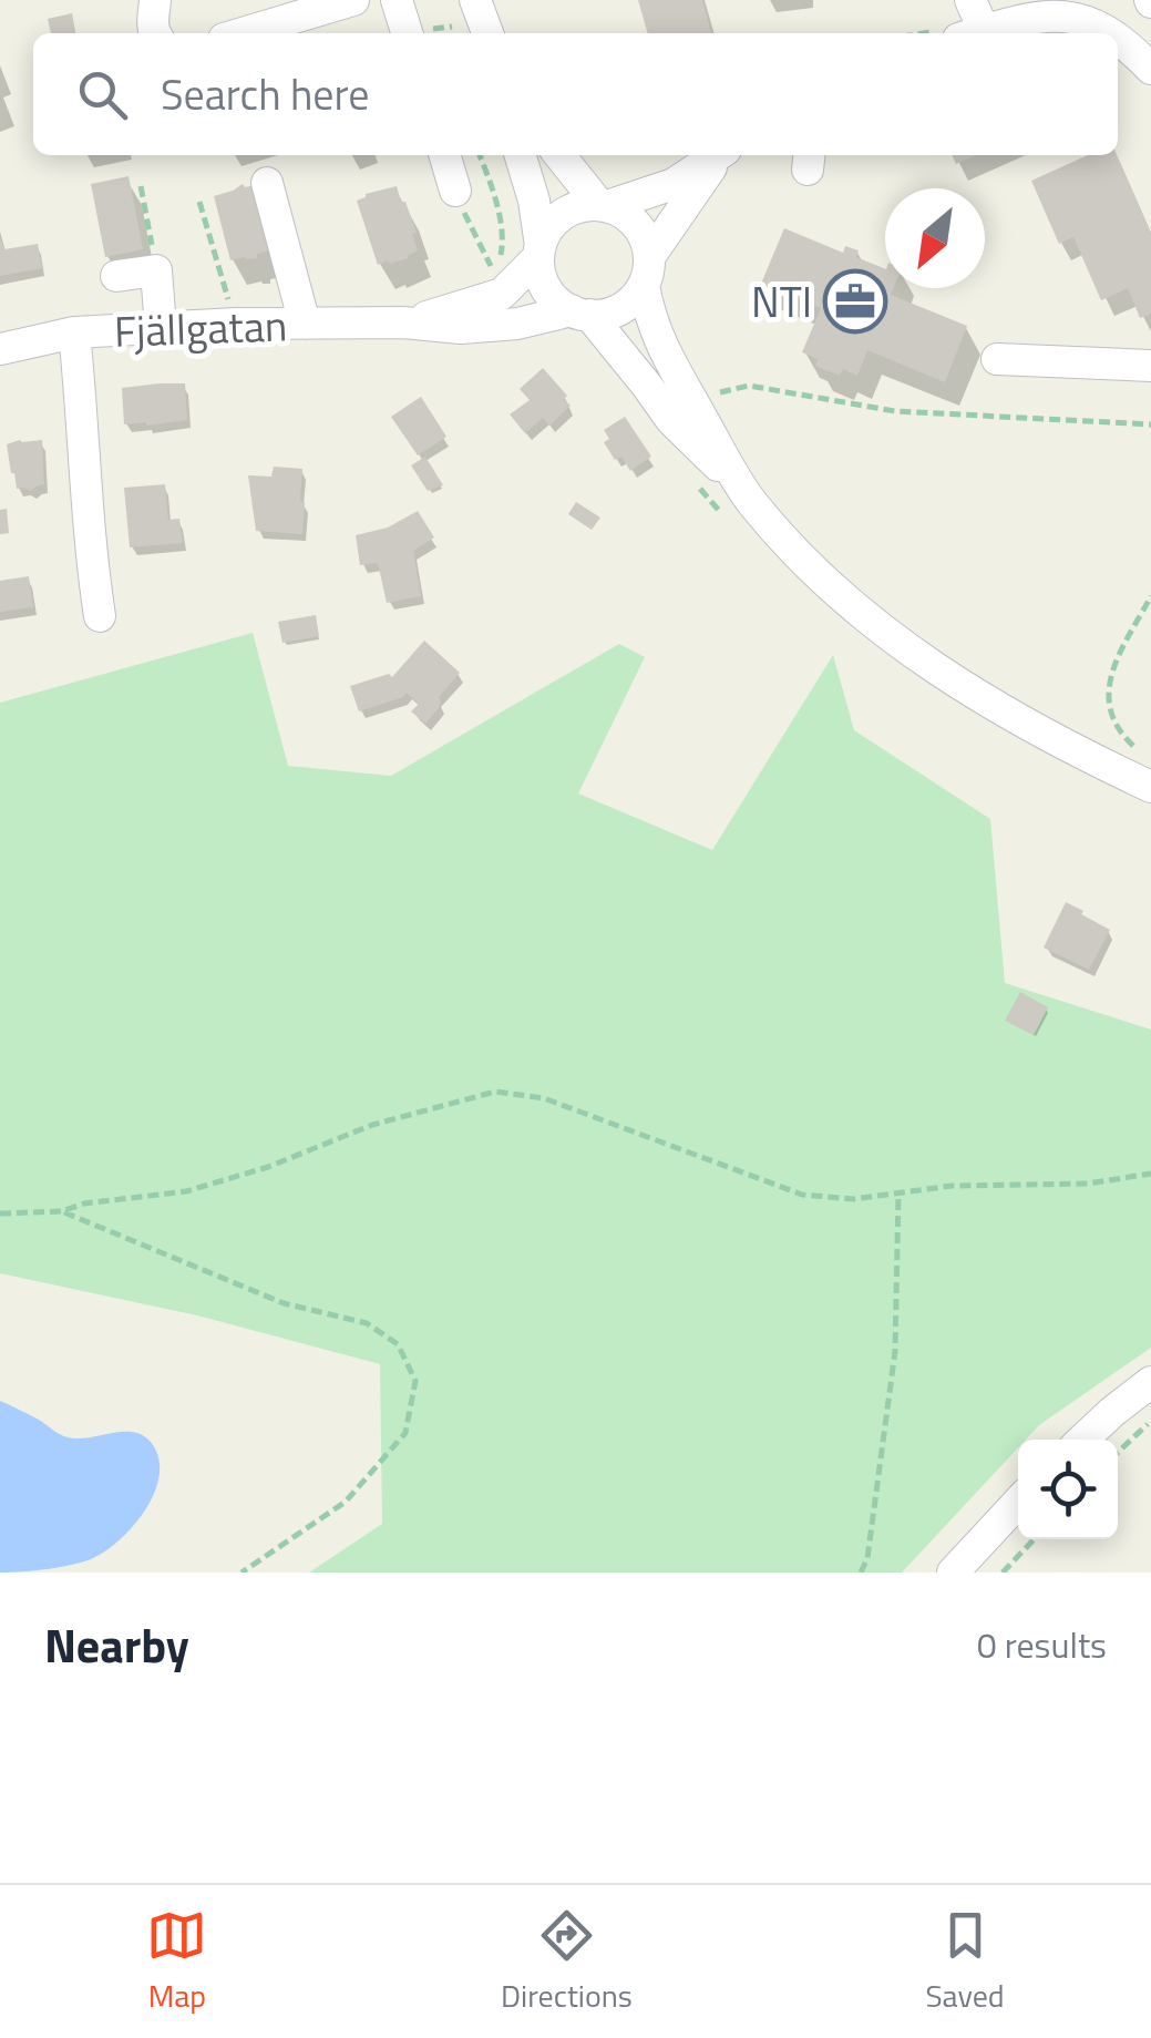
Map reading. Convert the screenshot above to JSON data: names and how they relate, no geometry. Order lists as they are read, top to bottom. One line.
{"streets":{"street":["Fjällgatan"]},"places":{"office":["NTI"]},"north":"bottom left","page":{"search":"Search here","heading":["Nearby","0 results"],"nav":["Map","Directions","Saved"]}}
